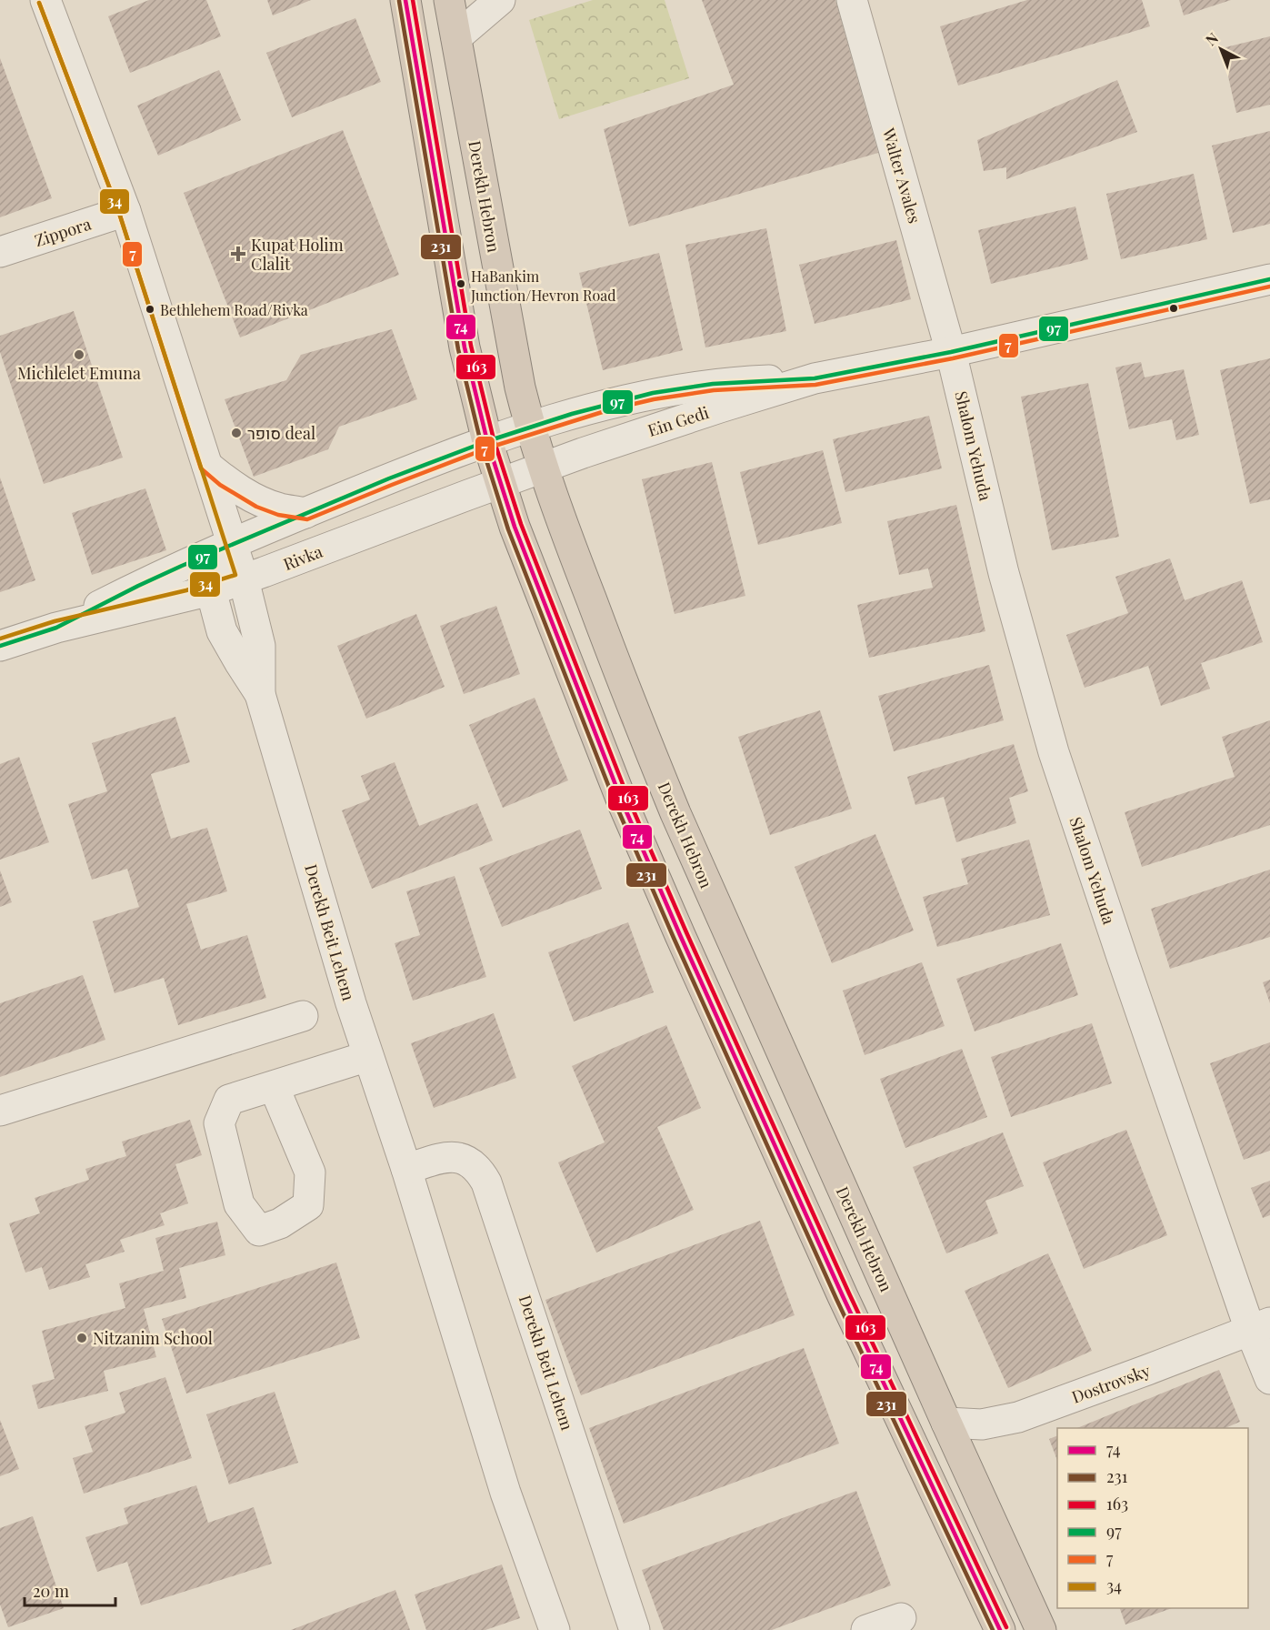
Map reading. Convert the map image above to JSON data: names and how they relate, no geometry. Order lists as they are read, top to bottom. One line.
{"streets":{"highway":["Derekh Hebron"],"street":["Walter Avales","Zippora","Ein Gedi","Shalom Yehuda","Rivka","Derekh Beit Lehem","Dostrovsky"]},"crossings":[["Walter Avales","Ein Gedi"],["Walter Avales","Shalom Yehuda"],["Derekh Hebron","Ein Gedi"],["Derekh Hebron","Rivka"],["Derekh Hebron","Dostrovsky"],["Zippora","Derekh Beit Lehem"],["Ein Gedi","Shalom Yehuda"],["Ein Gedi","Rivka"],["Shalom Yehuda","Dostrovsky"],["Rivka","Derekh Beit Lehem"]],"places":{"health":["Kupat Holim Clalit"],"other":["HaBankim Junction/Hevron Road","Bethlehem Road/Rivka","Michlelet Emuna","סופר deal","Nitzanim School"]},"lines":["transit line 74","transit line 163","transit line 231","transit line 7","transit line 34","transit line 97"],"legend":["74","231","163","97","7","34"],"scale_bar":"20 m","north":"top left"}
